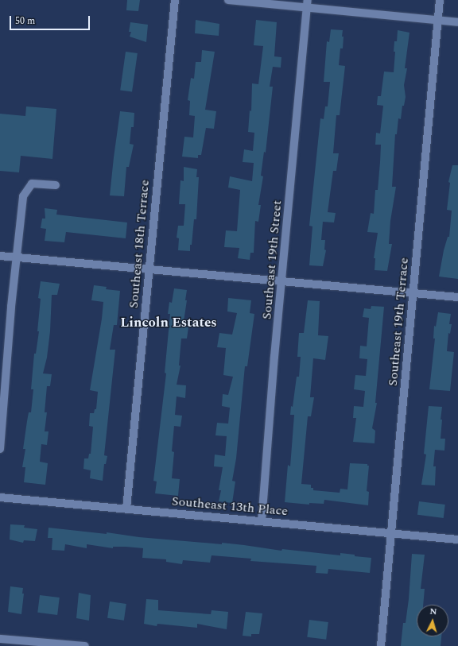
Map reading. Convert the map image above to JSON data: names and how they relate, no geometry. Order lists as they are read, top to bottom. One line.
{"streets":{"street":["Southeast 18th Terrace","Southeast 19th Street","Southeast 19th Terrace","Southeast 13th Place"]},"crossings":[["Southeast 18th Terrace","Southeast 13th Place"],["Southeast 19th Street","Southeast 13th Place"],["Southeast 19th Terrace","Southeast 13th Place"]],"districts":["Lincoln Estates"],"scale_bar":"50 m","north":"top"}
